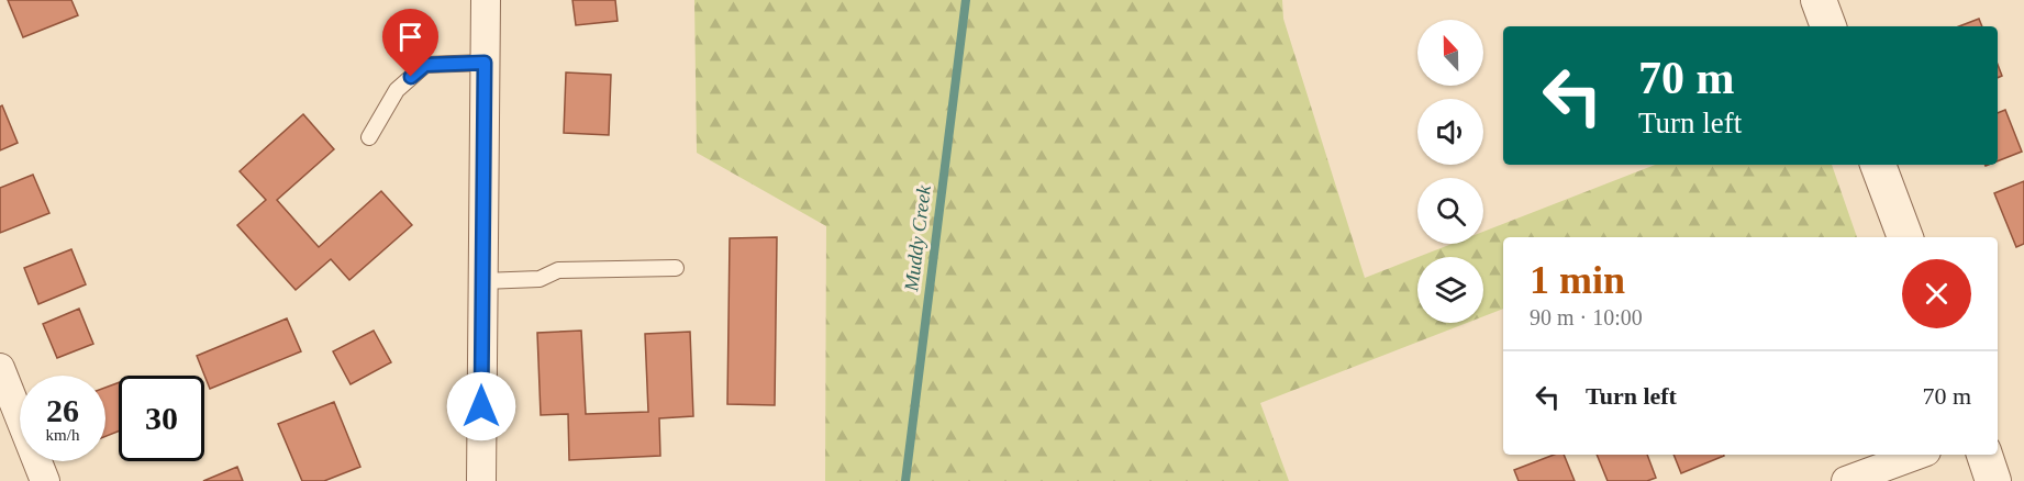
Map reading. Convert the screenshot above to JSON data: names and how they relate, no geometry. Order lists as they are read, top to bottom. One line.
{"water":["Muddy Creek"],"north":"top","page":{"turn":["70 m","Turn left"],"heading":["1 min","90 m · 10:00"],"list":[{"name":"Turn left","value":"70 m"}],"speed":"26 km/h","limit":"30"}}
